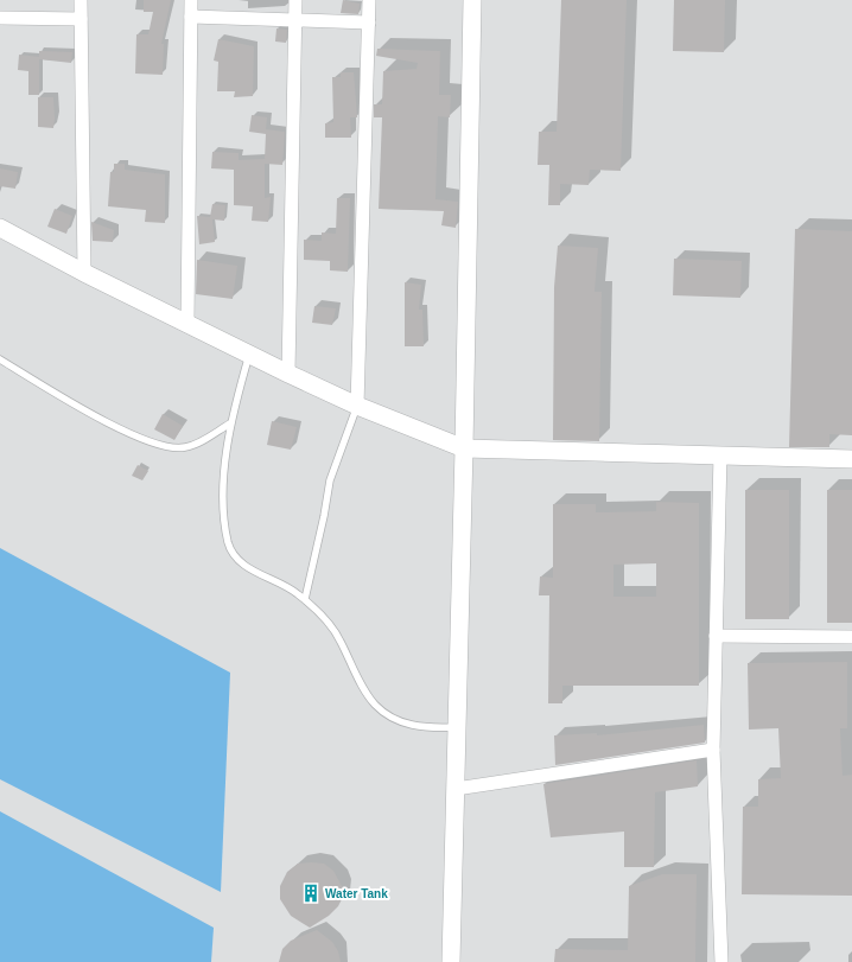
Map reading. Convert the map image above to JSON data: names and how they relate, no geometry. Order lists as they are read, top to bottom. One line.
{"places":{"building":["Water Tank"]}}
